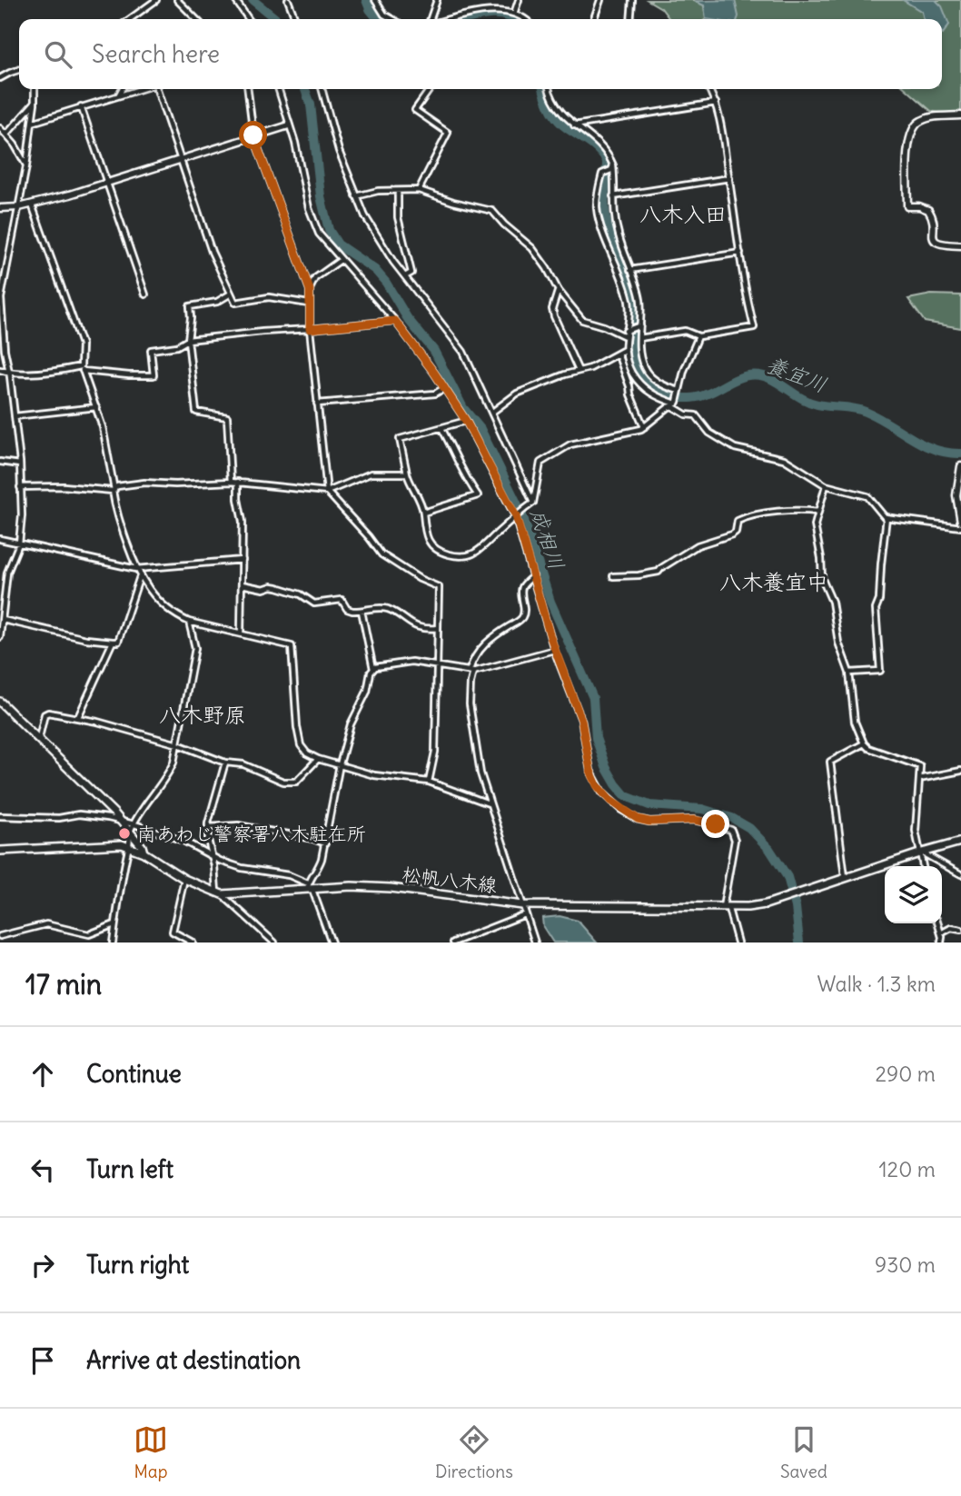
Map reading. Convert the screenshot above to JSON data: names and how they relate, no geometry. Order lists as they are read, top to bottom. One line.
{"streets":{"main road":["松帆八木線"]},"districts":["八木入田","八木養宜中","八木野原"],"water":["養宜川","成相川"],"places":["南あわじ警察署八木駐在所"],"page":{"search":"Search here","heading":["17 min","Walk · 1.3 km"],"list":[["Continue","290 m"],["Turn left","120 m"],["Turn right","930 m"],"Arrive at destination"],"nav":["Map","Directions","Saved"]}}
